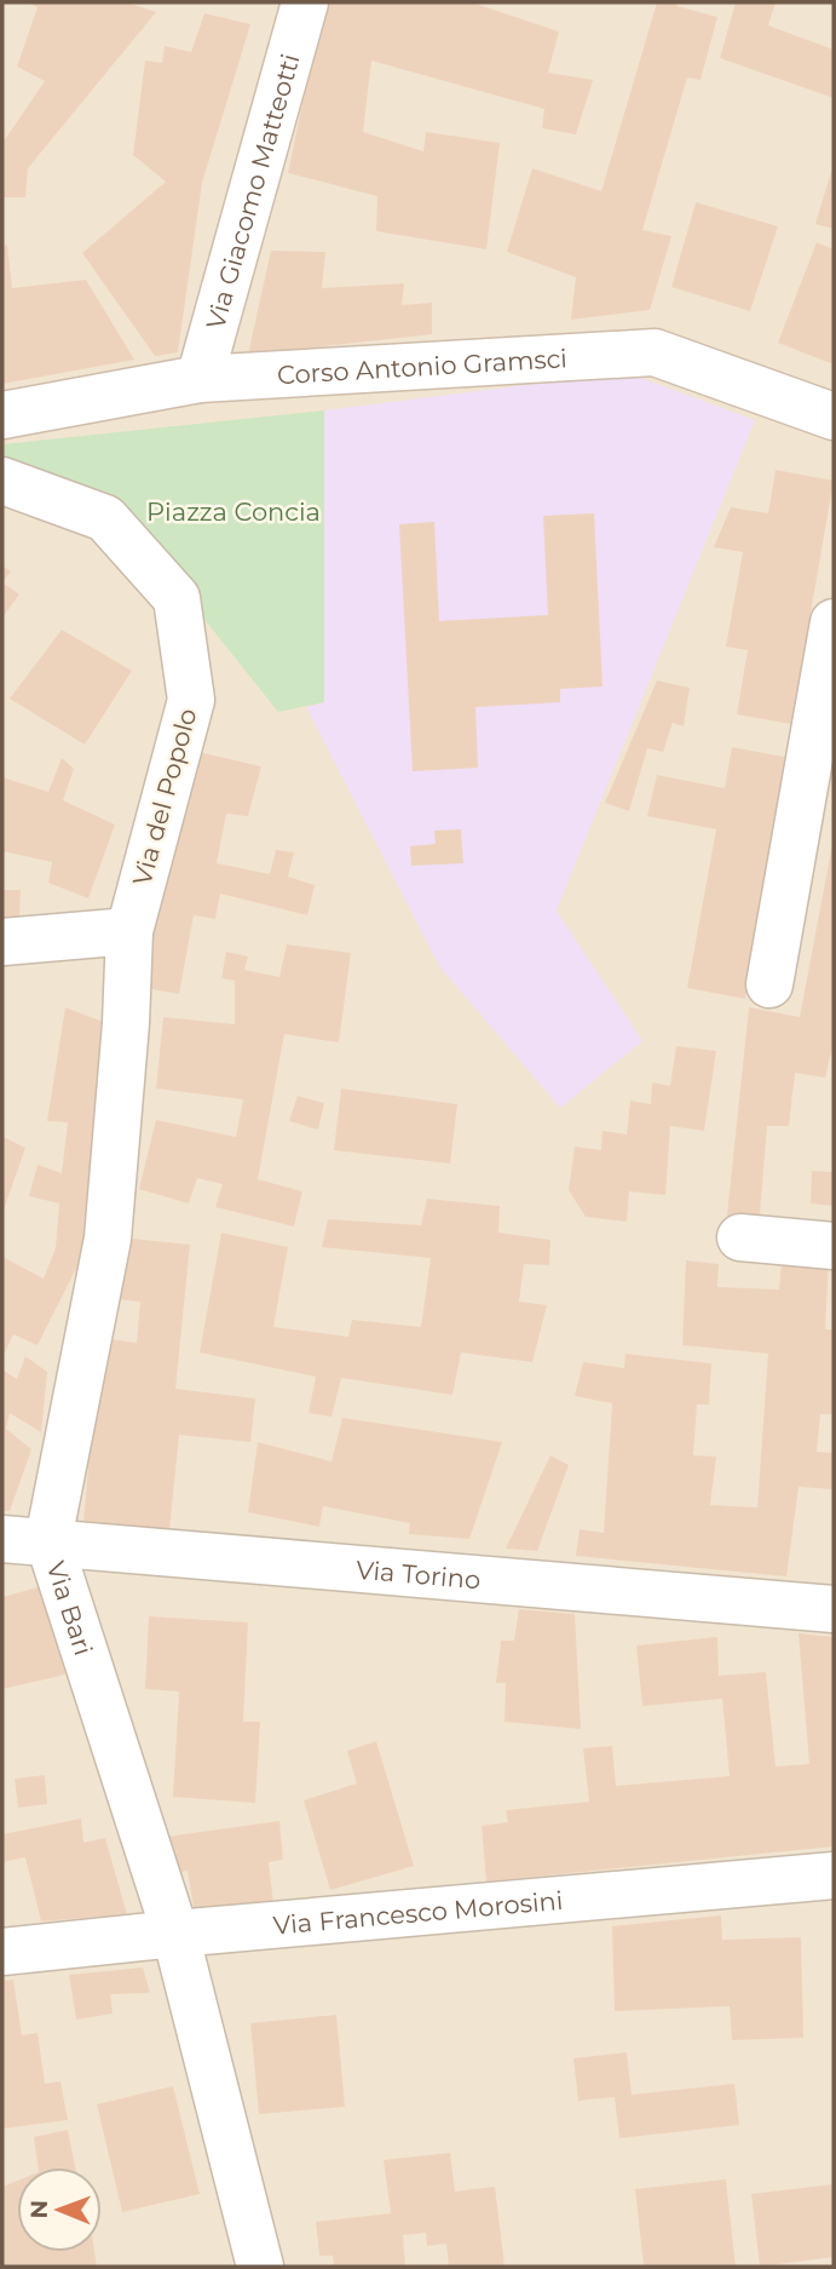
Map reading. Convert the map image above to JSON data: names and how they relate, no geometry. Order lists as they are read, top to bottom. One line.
{"streets":{"street":["Via Giacomo Matteotti","Corso Antonio Gramsci","Via del Popolo","Via Torino","Via Bari","Via Francesco Morosini"]},"crossings":[["Via Giacomo Matteotti","Corso Antonio Gramsci"],["Via del Popolo","Via Bari"],["Via Torino","Via Bari"],["Via Bari","Via Francesco Morosini"]],"parks":["Piazza Concia"],"north":"left"}
